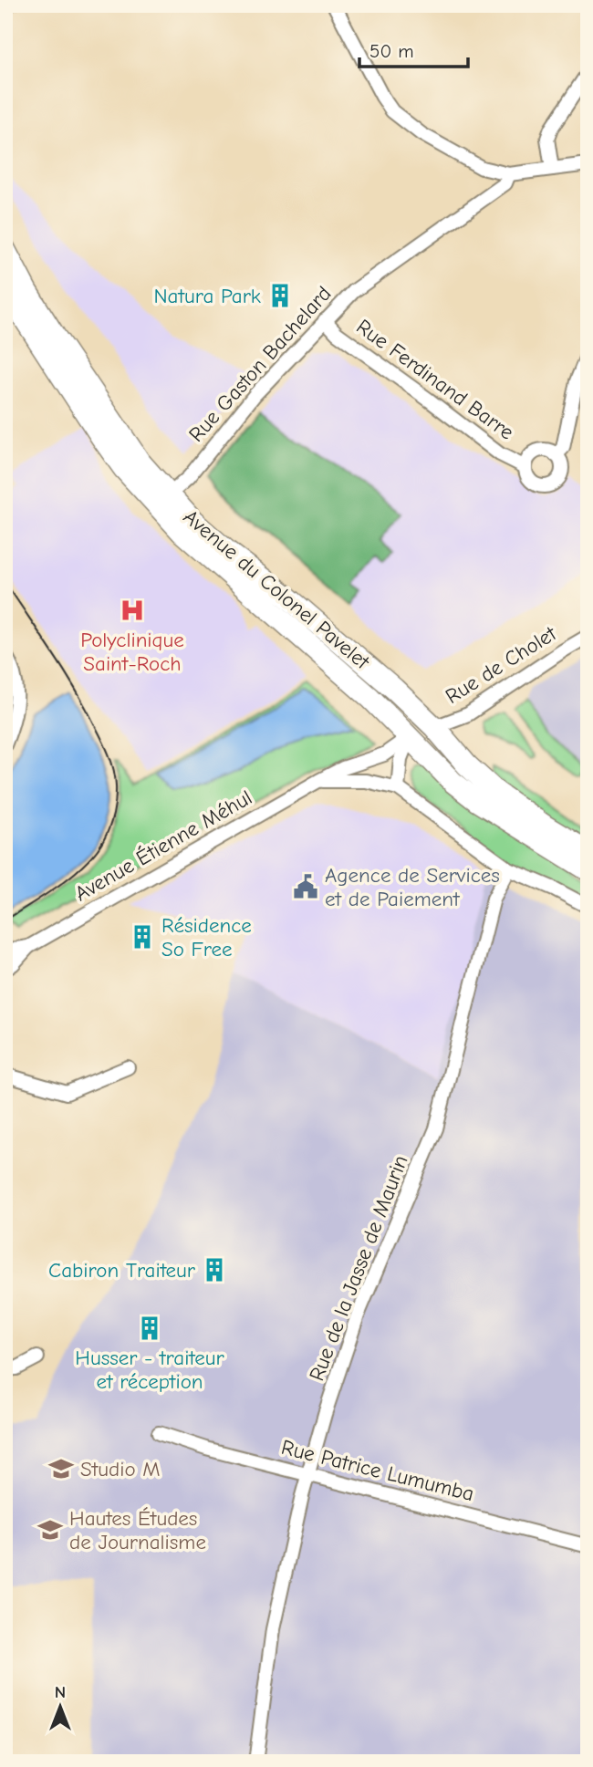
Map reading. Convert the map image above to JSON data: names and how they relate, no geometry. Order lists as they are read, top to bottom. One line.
{"streets":{"main road":["Avenue du Colonel Pavelet"],"street":["Rue Gaston Bachelard","Rue Ferdinand Barre","Rue de Cholet","Avenue Étienne Méhul","Rue de la Jasse de Maurin","Rue Patrice Lumumba"]},"crossings":[["Rue Gaston Bachelard","Rue Ferdinand Barre"],["Rue Gaston Bachelard","Avenue du Colonel Pavelet"],["Avenue du Colonel Pavelet","Rue de Cholet"],["Avenue du Colonel Pavelet","Avenue Étienne Méhul"],["Rue de la Jasse de Maurin","Rue Patrice Lumumba"]],"places":{"building":["Natura Park","Résidence So Free","Cabiron Traiteur","Husser - traiteur et réception"],"hospital":["Polyclinique Saint-Roch"],"public building":["Agence de Services et de Paiement"],"school or university":["Studio M","Hautes Études de Journalisme"]},"scale_bar":"50 m","north":"top"}
